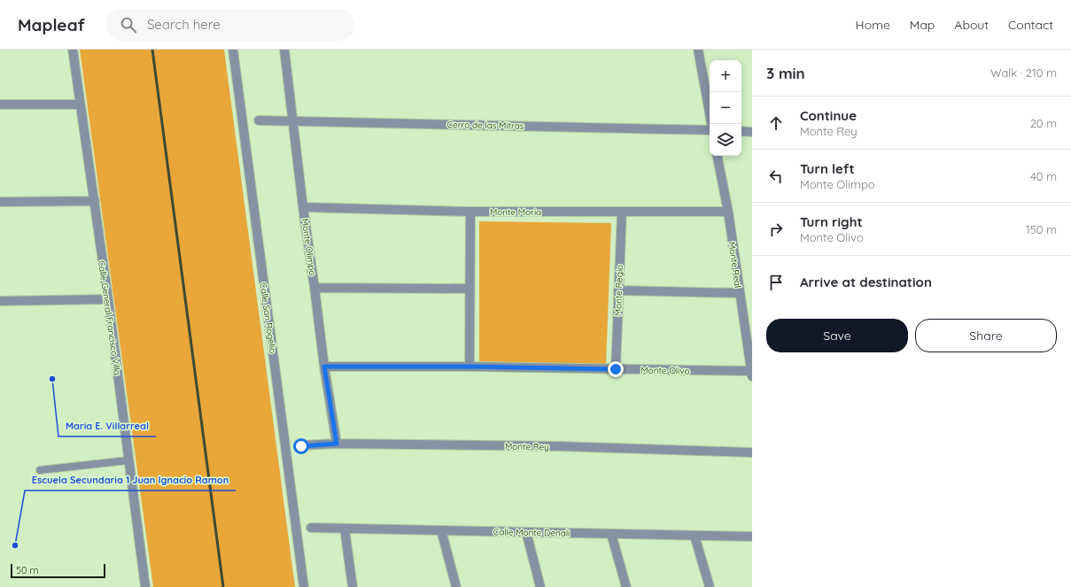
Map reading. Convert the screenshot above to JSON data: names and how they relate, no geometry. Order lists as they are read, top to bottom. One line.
{"streets":{"street":["Cerro de las Mitras","Monte Moria","Monte Olimpo","Monte Real","Monte Regio","Calle General Francisco Villa","Calle San Rogelio","Monte Olivo","Monte Rey","Calle Monte Denali"]},"crossings":[["Cerro de las Mitras","Monte Olimpo"],["Monte Moria","Monte Olimpo"],["Monte Moria","Monte Real"],["Monte Moria","Monte Regio"],["Monte Olimpo","Monte Olivo"],["Monte Olimpo","Monte Rey"],["Monte Real","Monte Olivo"],["Monte Regio","Monte Olivo"]],"places":["Maria E. Villarreal","Escuela Secundaria 1 Juan Ignacio Ramon"],"scale_bar":"50 m","page":{"header":"Mapleaf","search":"Search here","nav":["Home","Map","About","Contact"],"heading":["3 min","Walk · 210 m"],"map_buttons":["+","−"],"list":[["Continue","Monte Rey","20 m"],["Turn left","Monte Olimpo","40 m"],["Turn right","Monte Olivo","150 m"],"Arrive at destination"],"buttons":["Save","Share"],"scale":"50 m"}}
